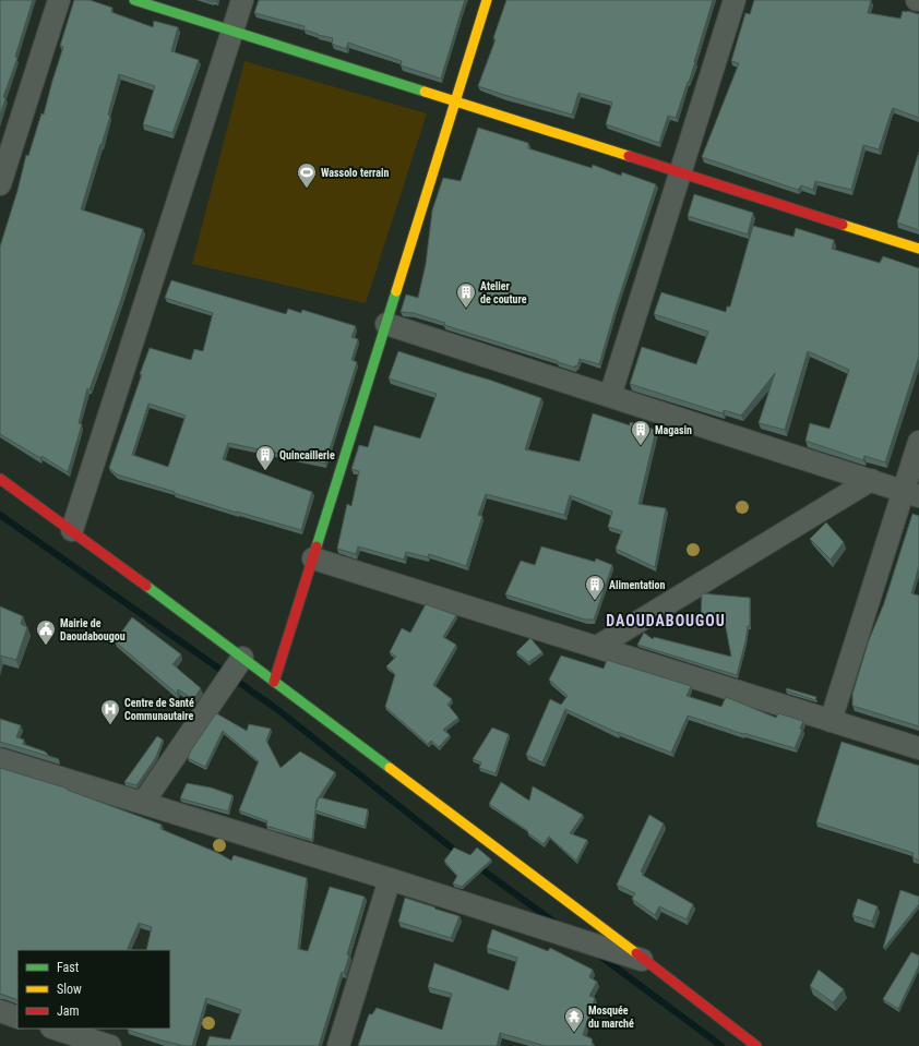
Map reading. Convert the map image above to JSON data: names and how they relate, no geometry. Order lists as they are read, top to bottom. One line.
{"districts":["DAOUDABOUGOU"],"places":{"sports":["Wassolo terrain"],"building":["Atelier de couture","Magasin","Quincaillerie","Alimentation"],"public building":["Mairie de Daoudabougou"],"hospital":["Centre de Santé Communautaire"],"temple":["Mosquée du marché"]},"legend":["Fast","Slow","Jam"]}
